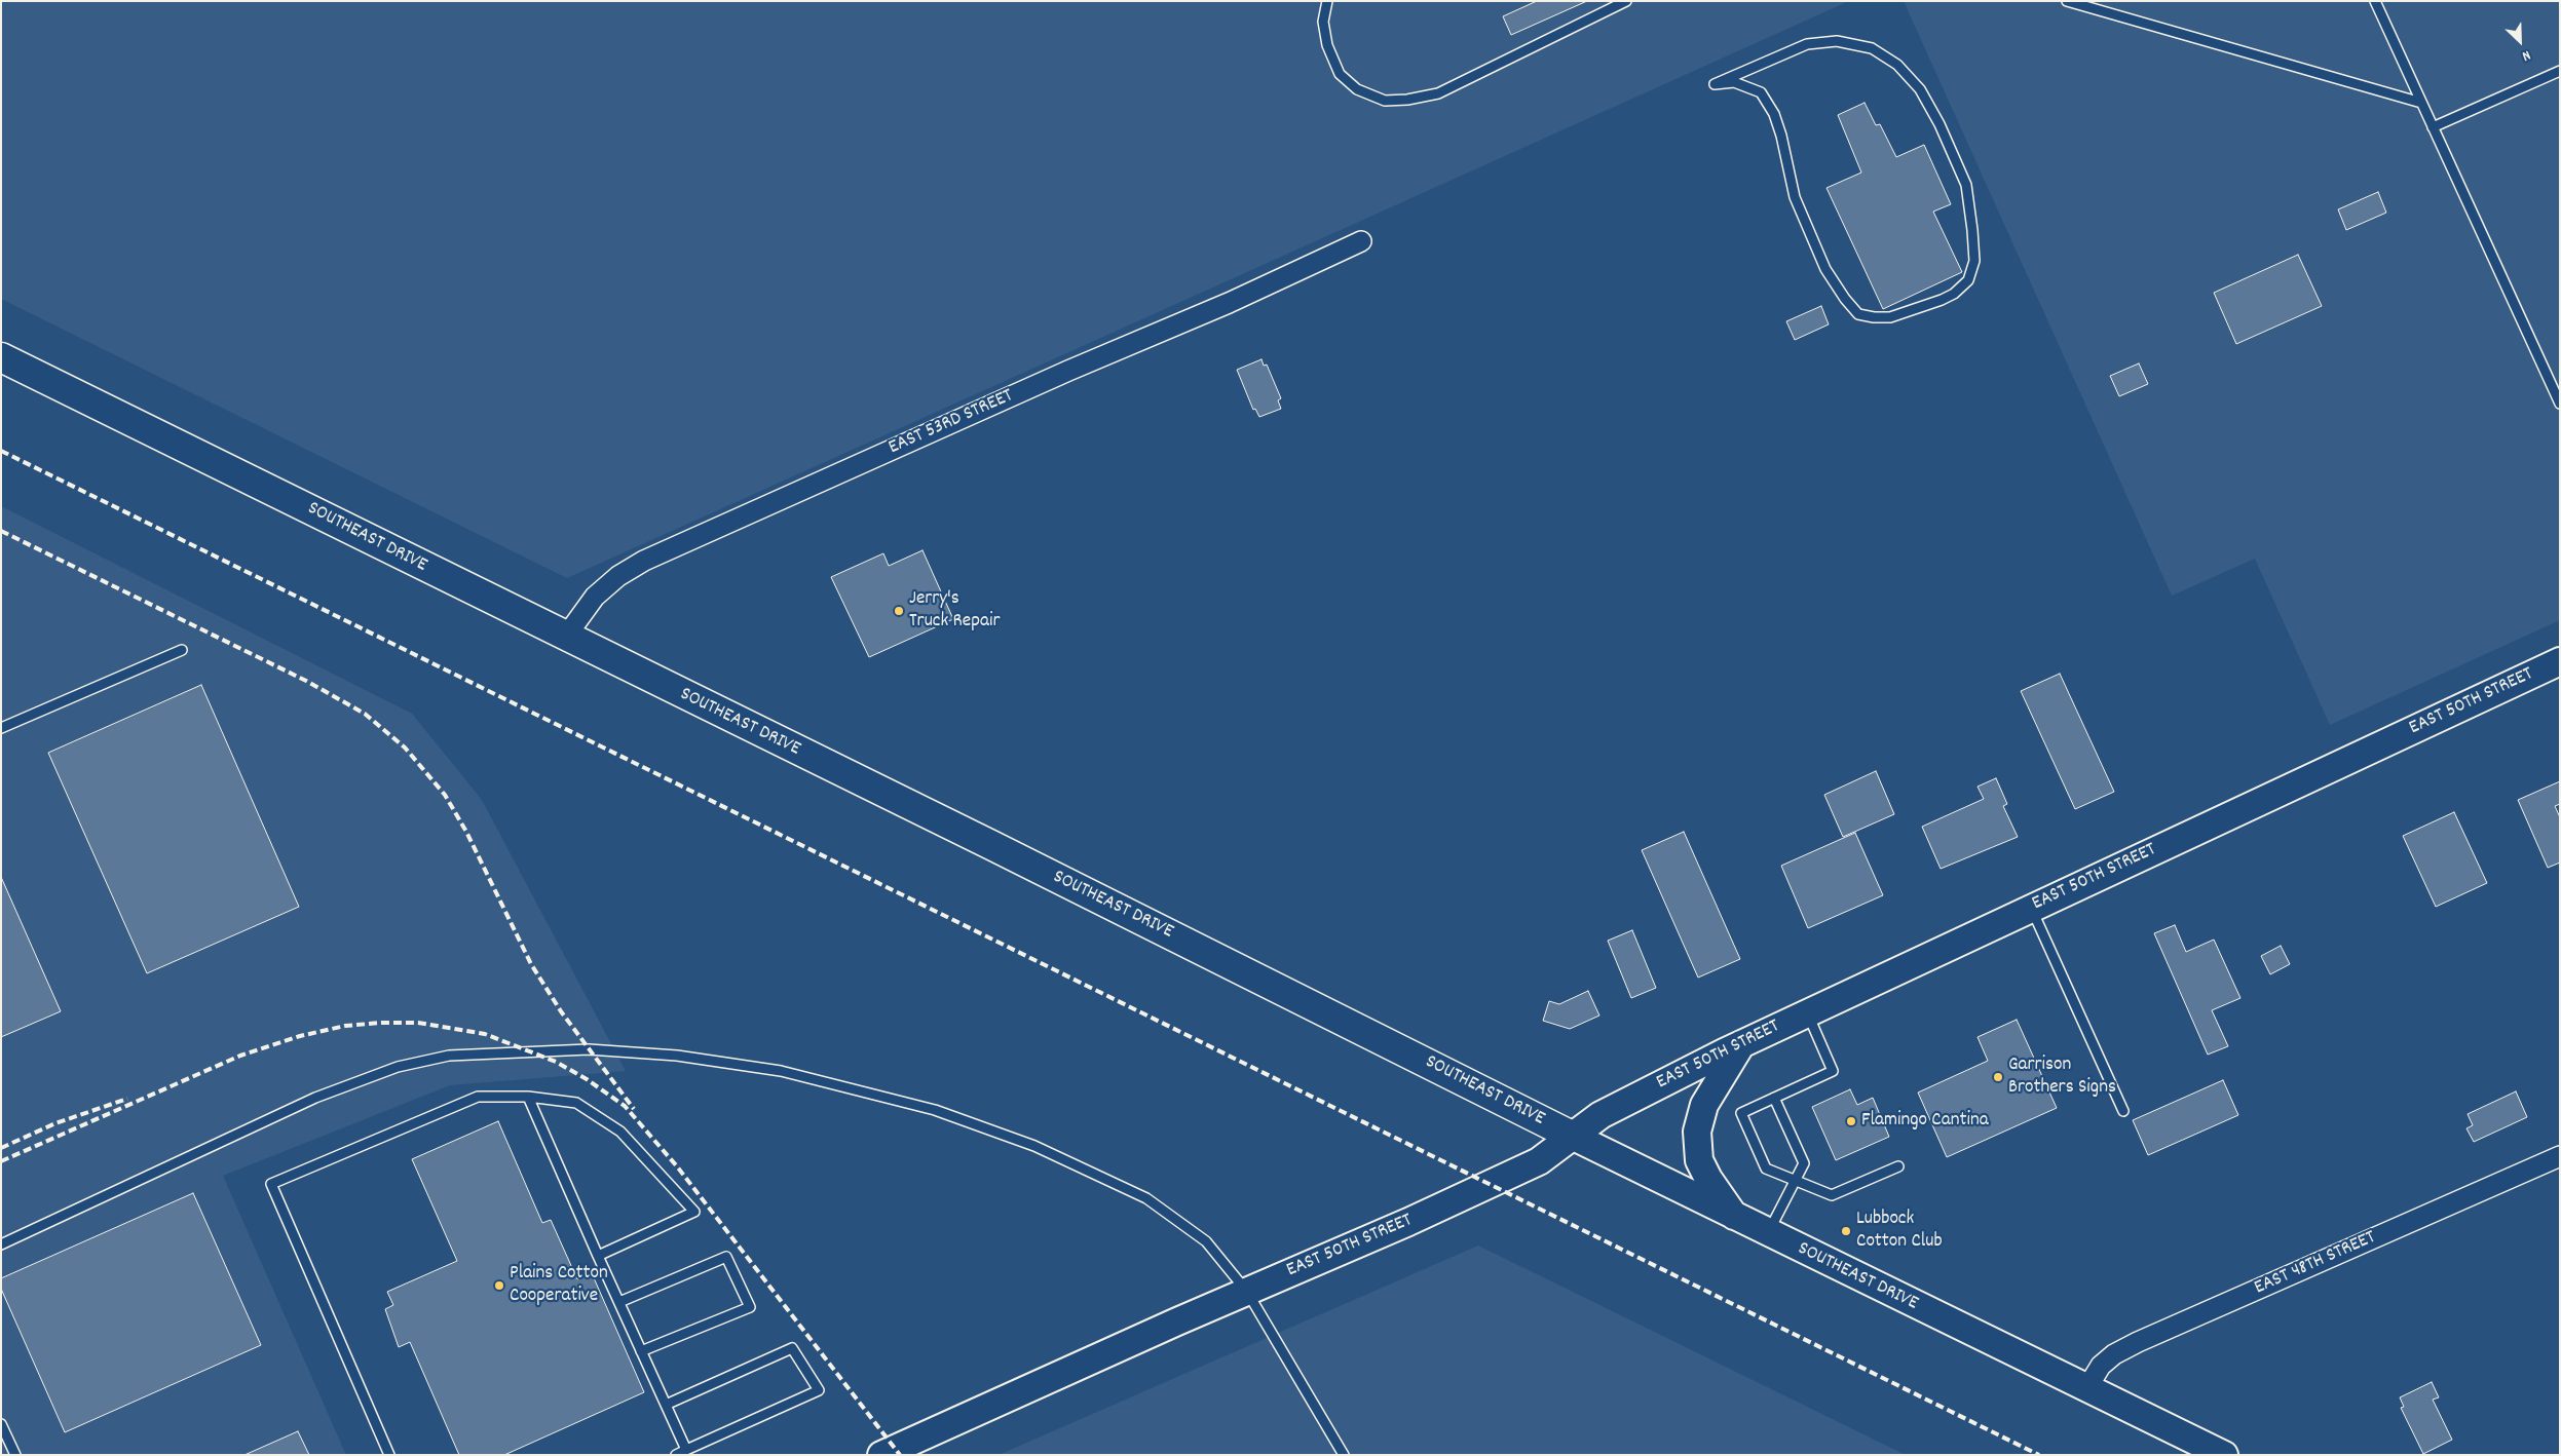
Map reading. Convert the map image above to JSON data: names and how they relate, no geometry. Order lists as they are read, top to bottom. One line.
{"streets":{"main road":["SOUTHEAST DRIVE","EAST 50TH STREET"],"street":["EAST 53RD STREET","EAST 48TH STREET"]},"crossings":[["EAST 53RD STREET","SOUTHEAST DRIVE"],["SOUTHEAST DRIVE","EAST 50TH STREET"],["SOUTHEAST DRIVE","EAST 48TH STREET"]],"places":["Jerry's Truck Repair","Garrison Brothers Signs","Flamingo Cantina","Lubbock Cotton Club","Plains Cotton Cooperative"],"north":"bottom right"}
